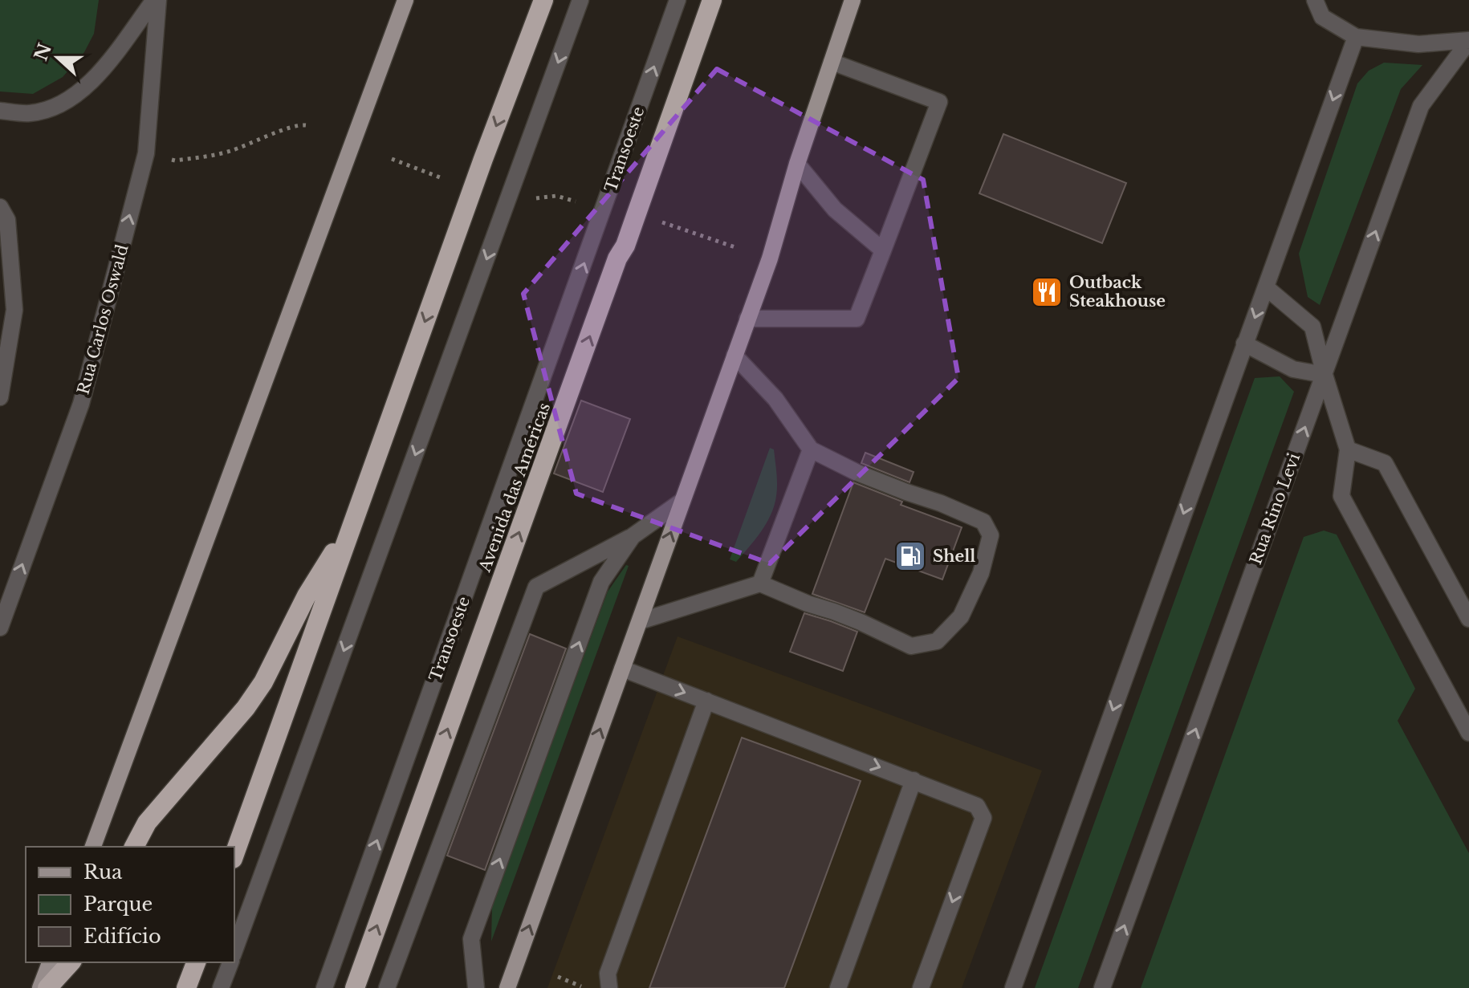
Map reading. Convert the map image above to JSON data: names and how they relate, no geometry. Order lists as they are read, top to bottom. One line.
{"streets":{"highway":["Avenida das Américas"],"street":["Transoeste","Rua Carlos Oswald","Rua Rino Levi"]},"places":{"restaurant":["Outback Steakhouse"],"fuel station":["Shell"]},"legend":["Rua","Parque","Edifício"],"north":"left"}
